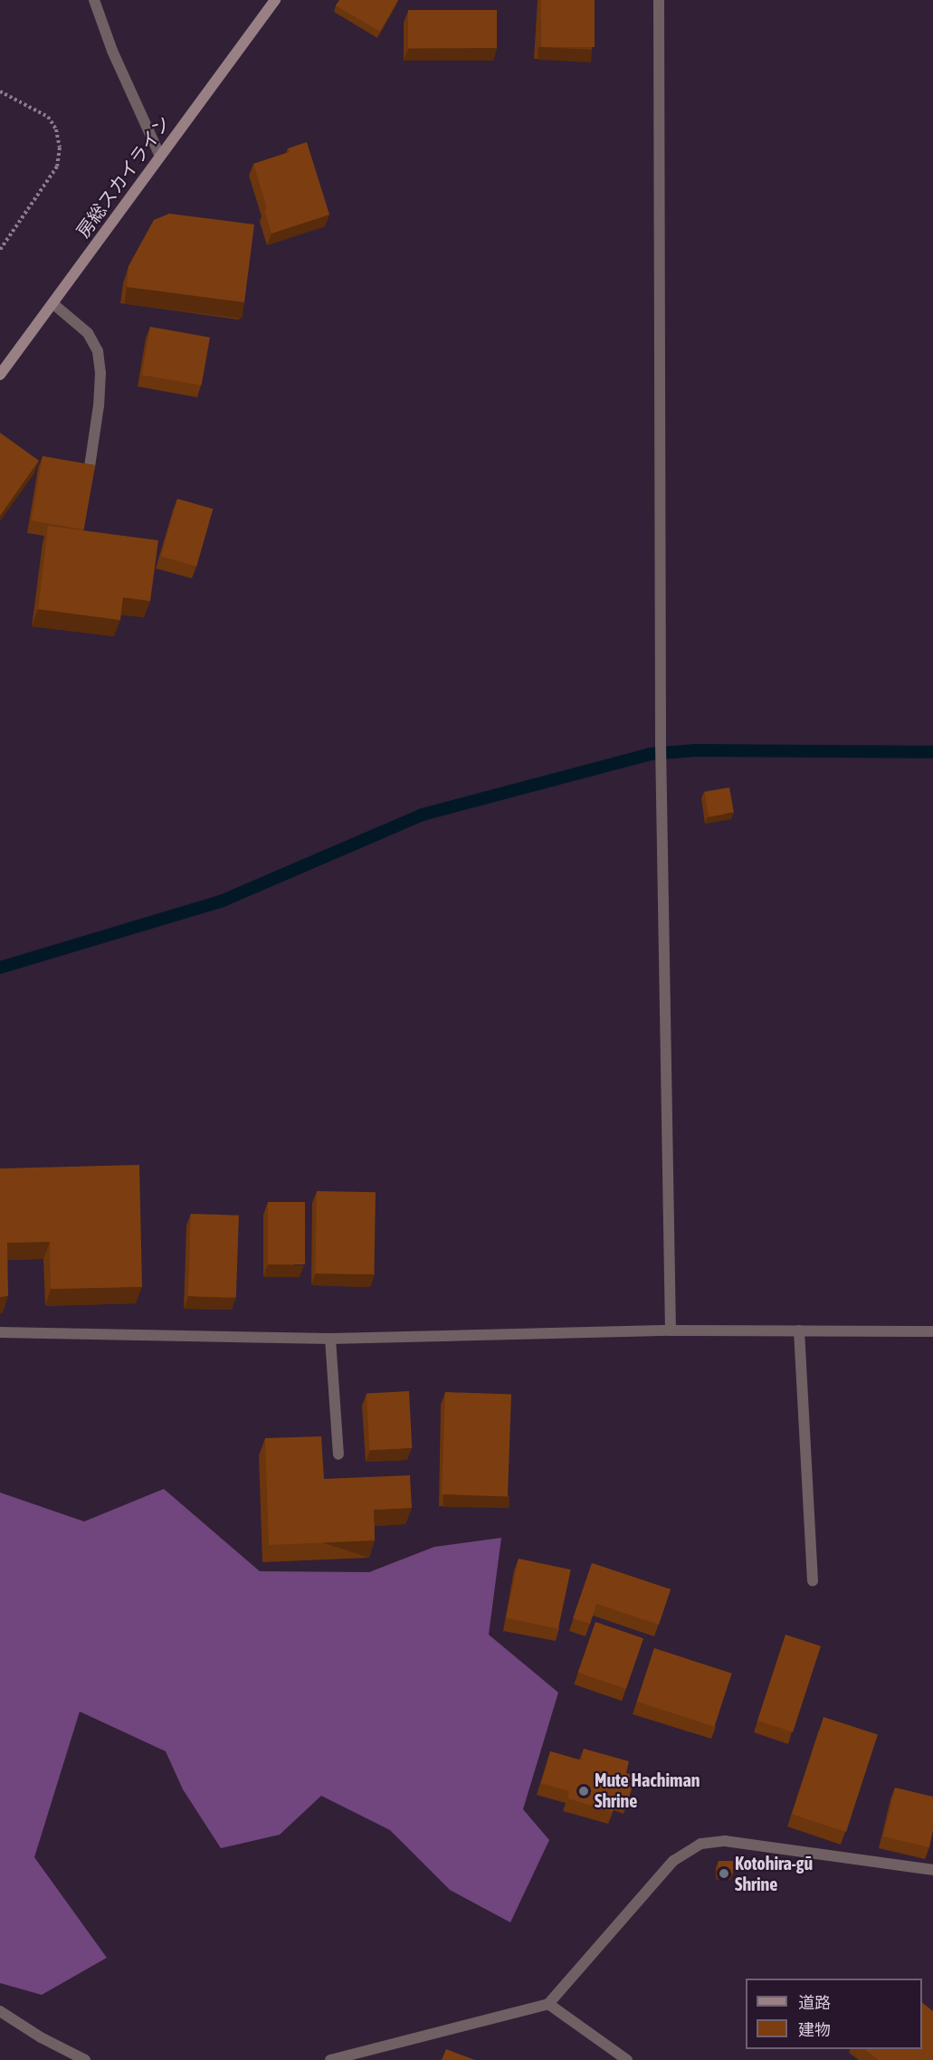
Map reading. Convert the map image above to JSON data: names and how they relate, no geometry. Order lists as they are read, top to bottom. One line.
{"streets":{"main road":["房総スカイライン"]},"places":["Mute Hachiman Shrine","Kotohira-gū Shrine"],"legend":["道路","建物"]}
